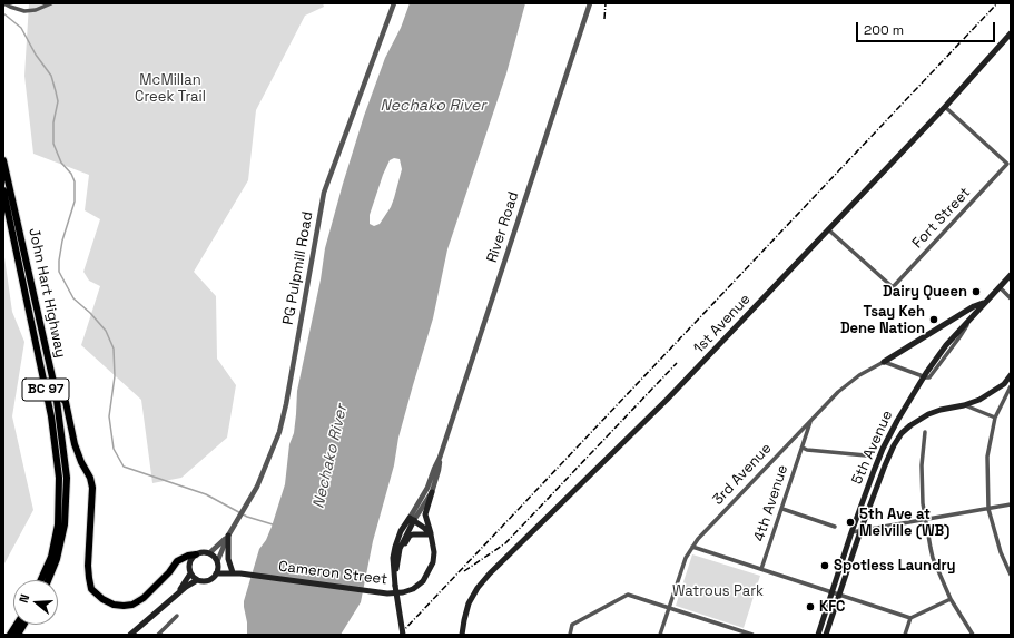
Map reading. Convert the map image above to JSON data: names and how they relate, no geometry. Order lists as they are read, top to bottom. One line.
{"streets":{"highway":["John Hart Highway","BC 97"],"main road":["River Road","1st Avenue","5th Avenue","Cameron Street"],"street":["Fort Street","PG Pulpmill Road","3rd Avenue","4th Avenue"]},"crossings":[["Fort Street","1st Avenue"],["River Road","Cameron Street"],["3rd Avenue","4th Avenue"]],"water":["Nechako River"],"parks":["McMillan Creek Trail","Watrous Park"],"places":["Dairy Queen","Tsay Keh Dene Nation","5th Ave at Melville (WB)","Spotless Laundry","KFC"],"scale_bar":"200 m","north":"left"}
